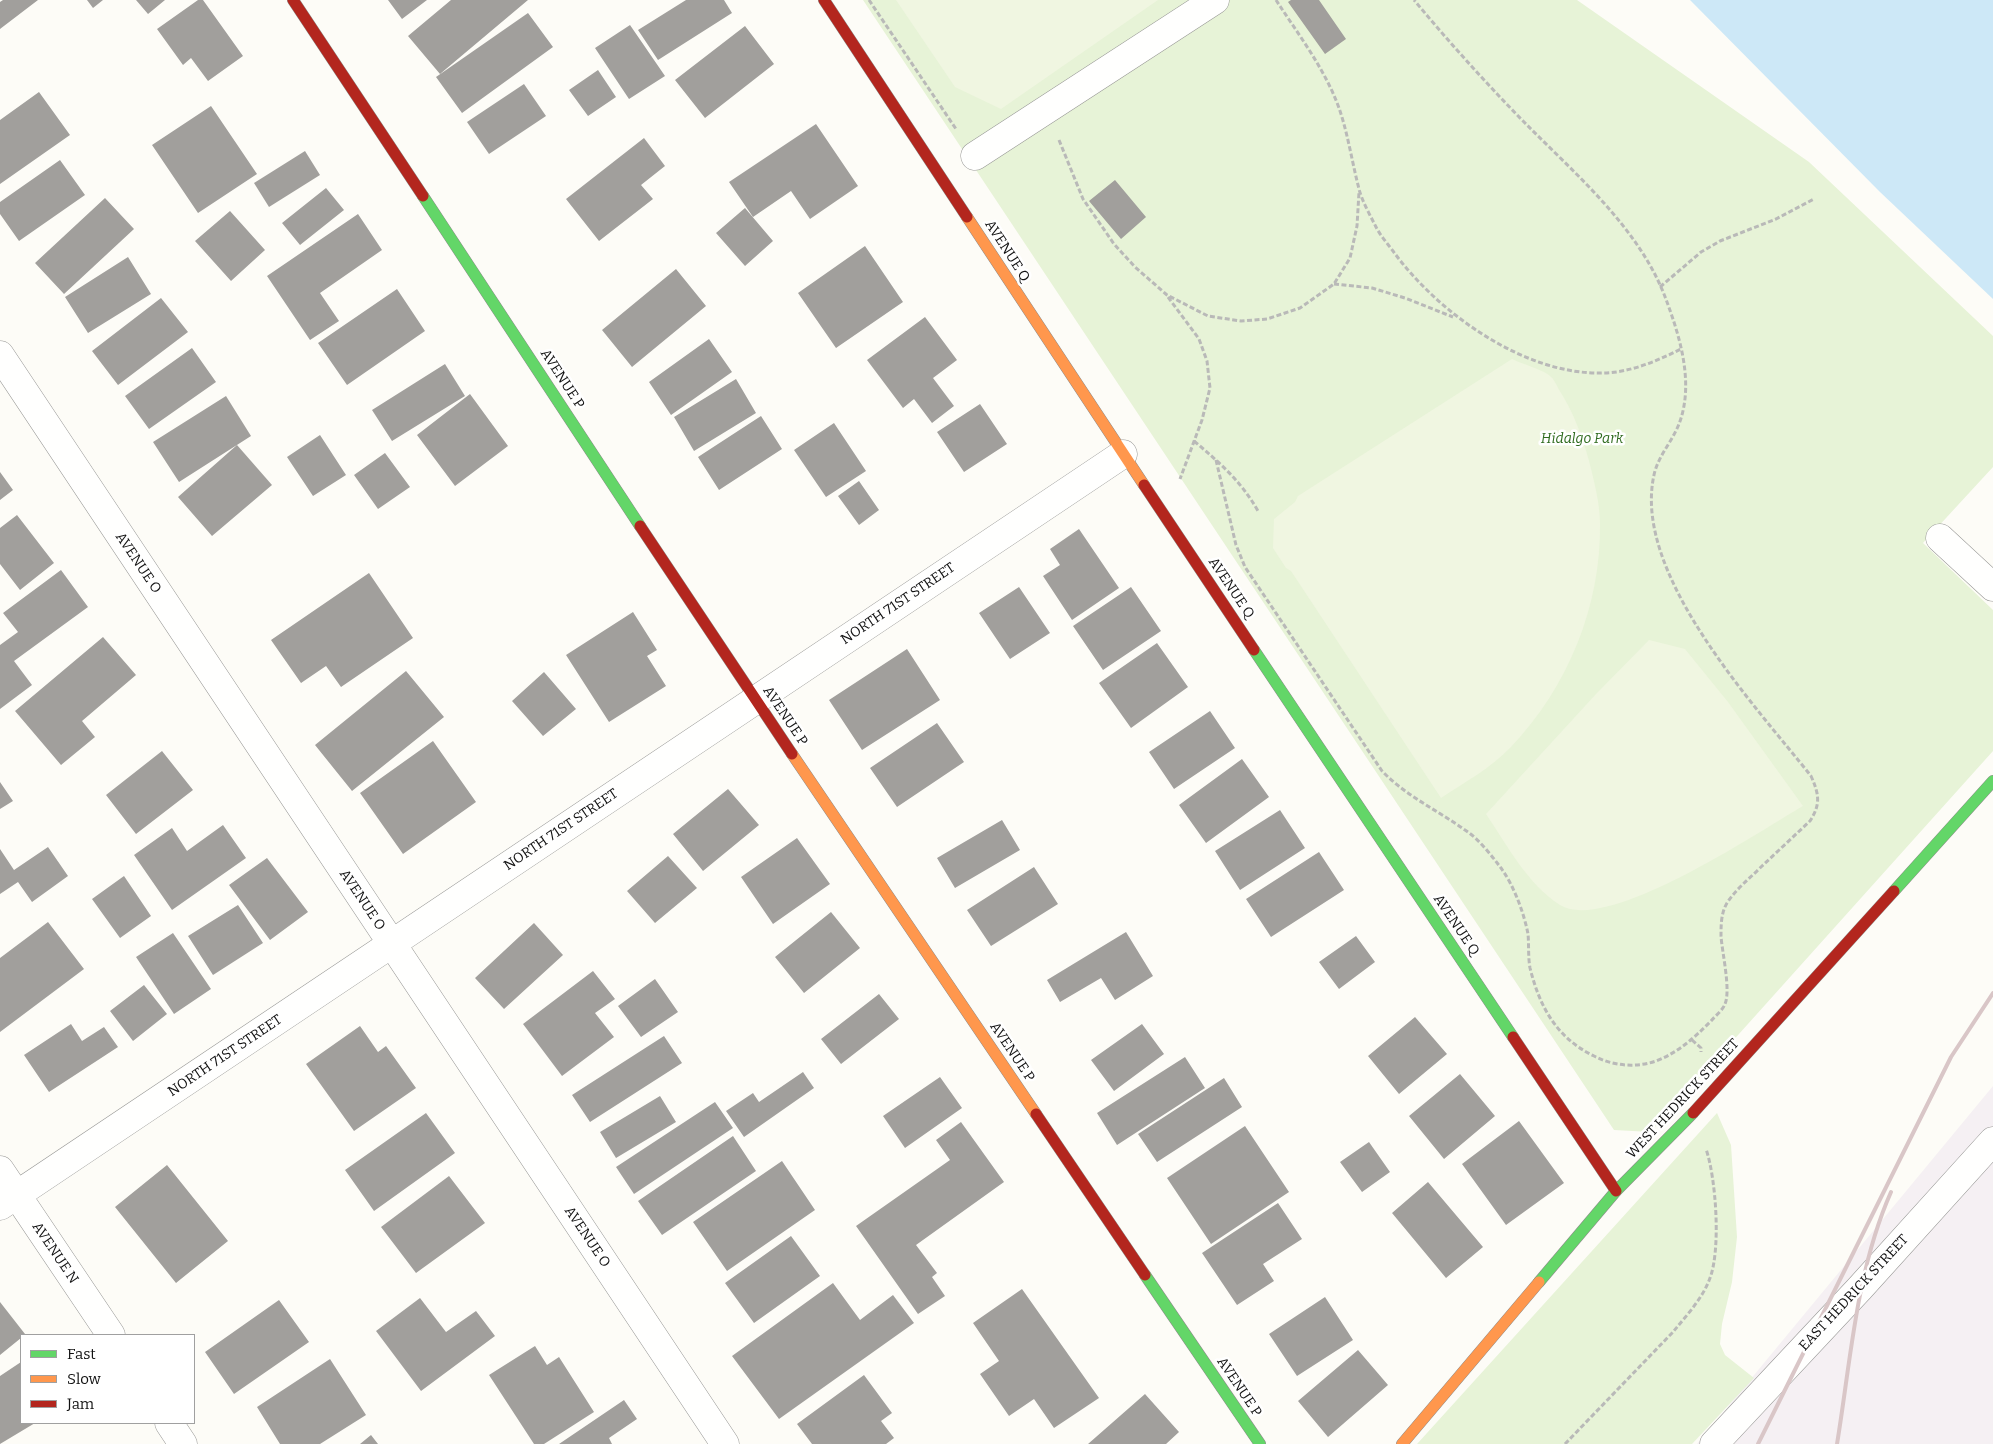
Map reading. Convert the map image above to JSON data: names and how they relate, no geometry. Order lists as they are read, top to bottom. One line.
{"streets":{"street":["AVENUE Q","AVENUE P","AVENUE O","NORTH 71ST STREET","WEST HEDRICK STREET","AVENUE N","EAST HEDRICK STREET"]},"crossings":[["AVENUE Q","NORTH 71ST STREET"],["AVENUE Q","WEST HEDRICK STREET"],["AVENUE P","NORTH 71ST STREET"],["AVENUE O","NORTH 71ST STREET"],["NORTH 71ST STREET","AVENUE N"]],"parks":["Hidalgo Park"],"legend":["Fast","Slow","Jam"]}
